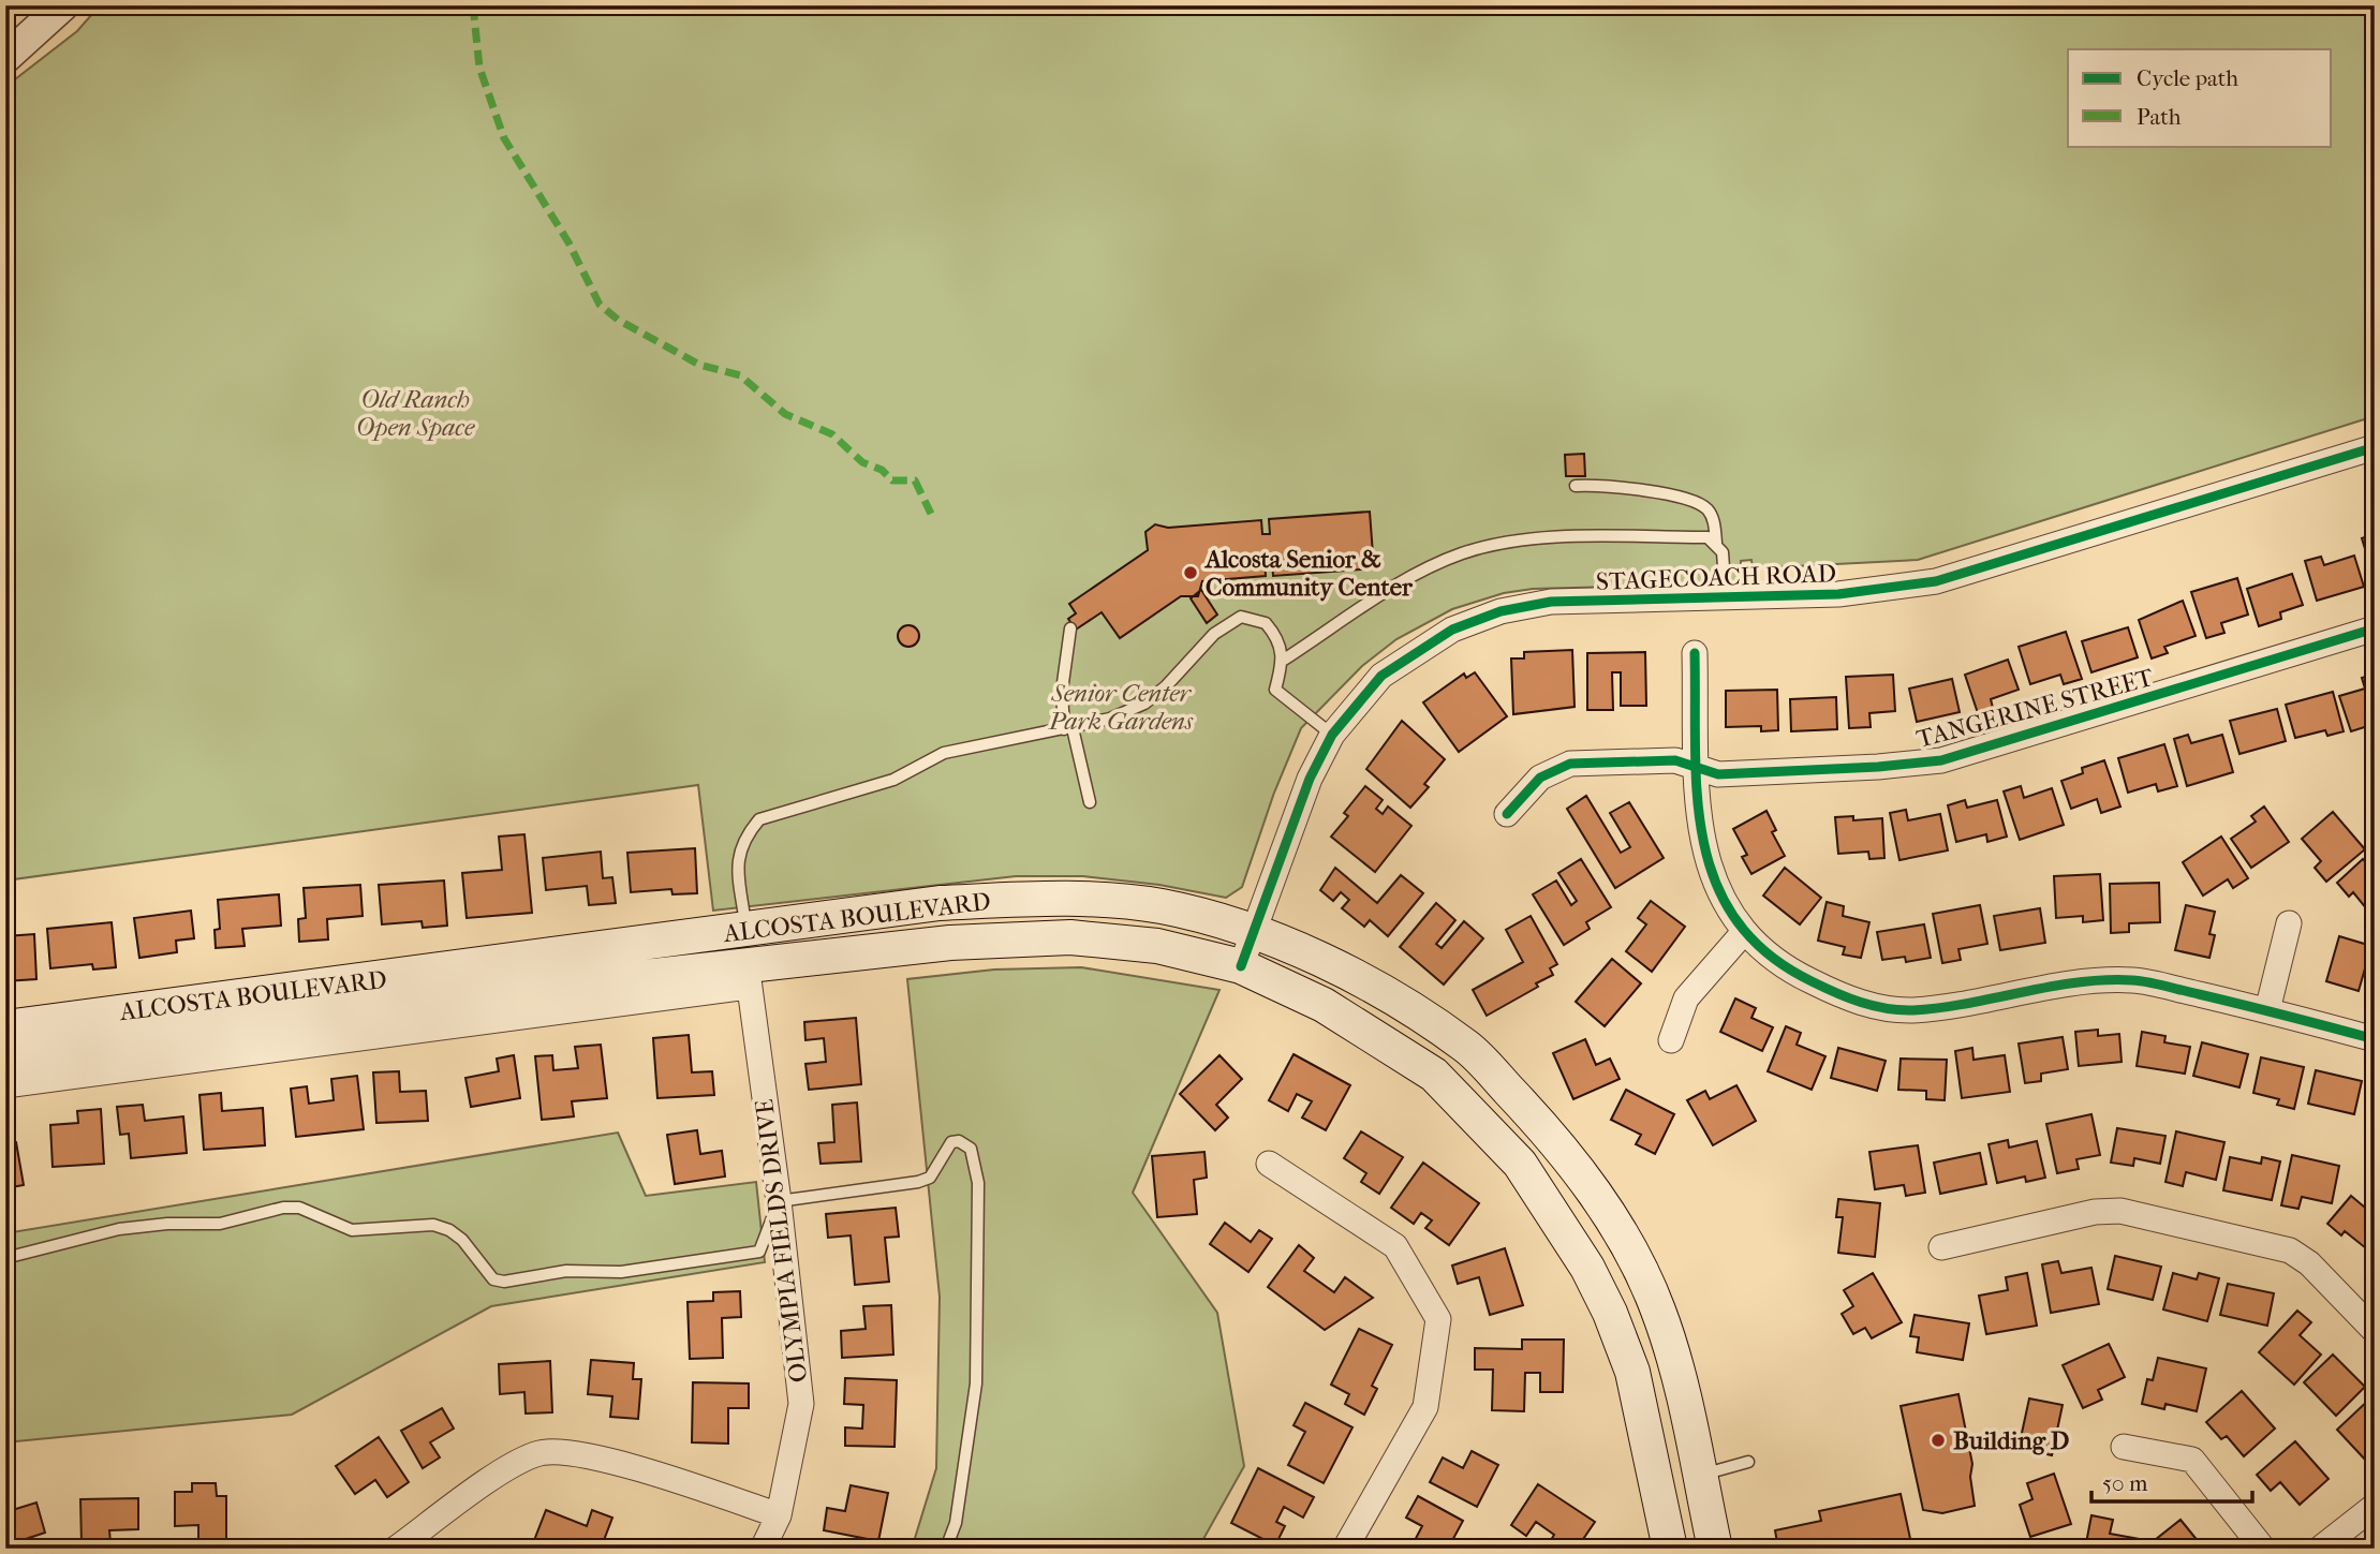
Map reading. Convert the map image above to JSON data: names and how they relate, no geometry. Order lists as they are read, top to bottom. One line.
{"streets":{"main road":["ALCOSTA BOULEVARD"],"street":["STAGECOACH ROAD","TANGERINE STREET","OLYMPIA FIELDS DRIVE"]},"crossings":[["STAGECOACH ROAD","ALCOSTA BOULEVARD"],["ALCOSTA BOULEVARD","OLYMPIA FIELDS DRIVE"]],"parks":["Old Ranch Open Space","Senior Center Park Gardens"],"places":["Alcosta Senior & Community Center","Building D"],"legend":["Cycle path","Path"],"scale_bar":"50 m"}
